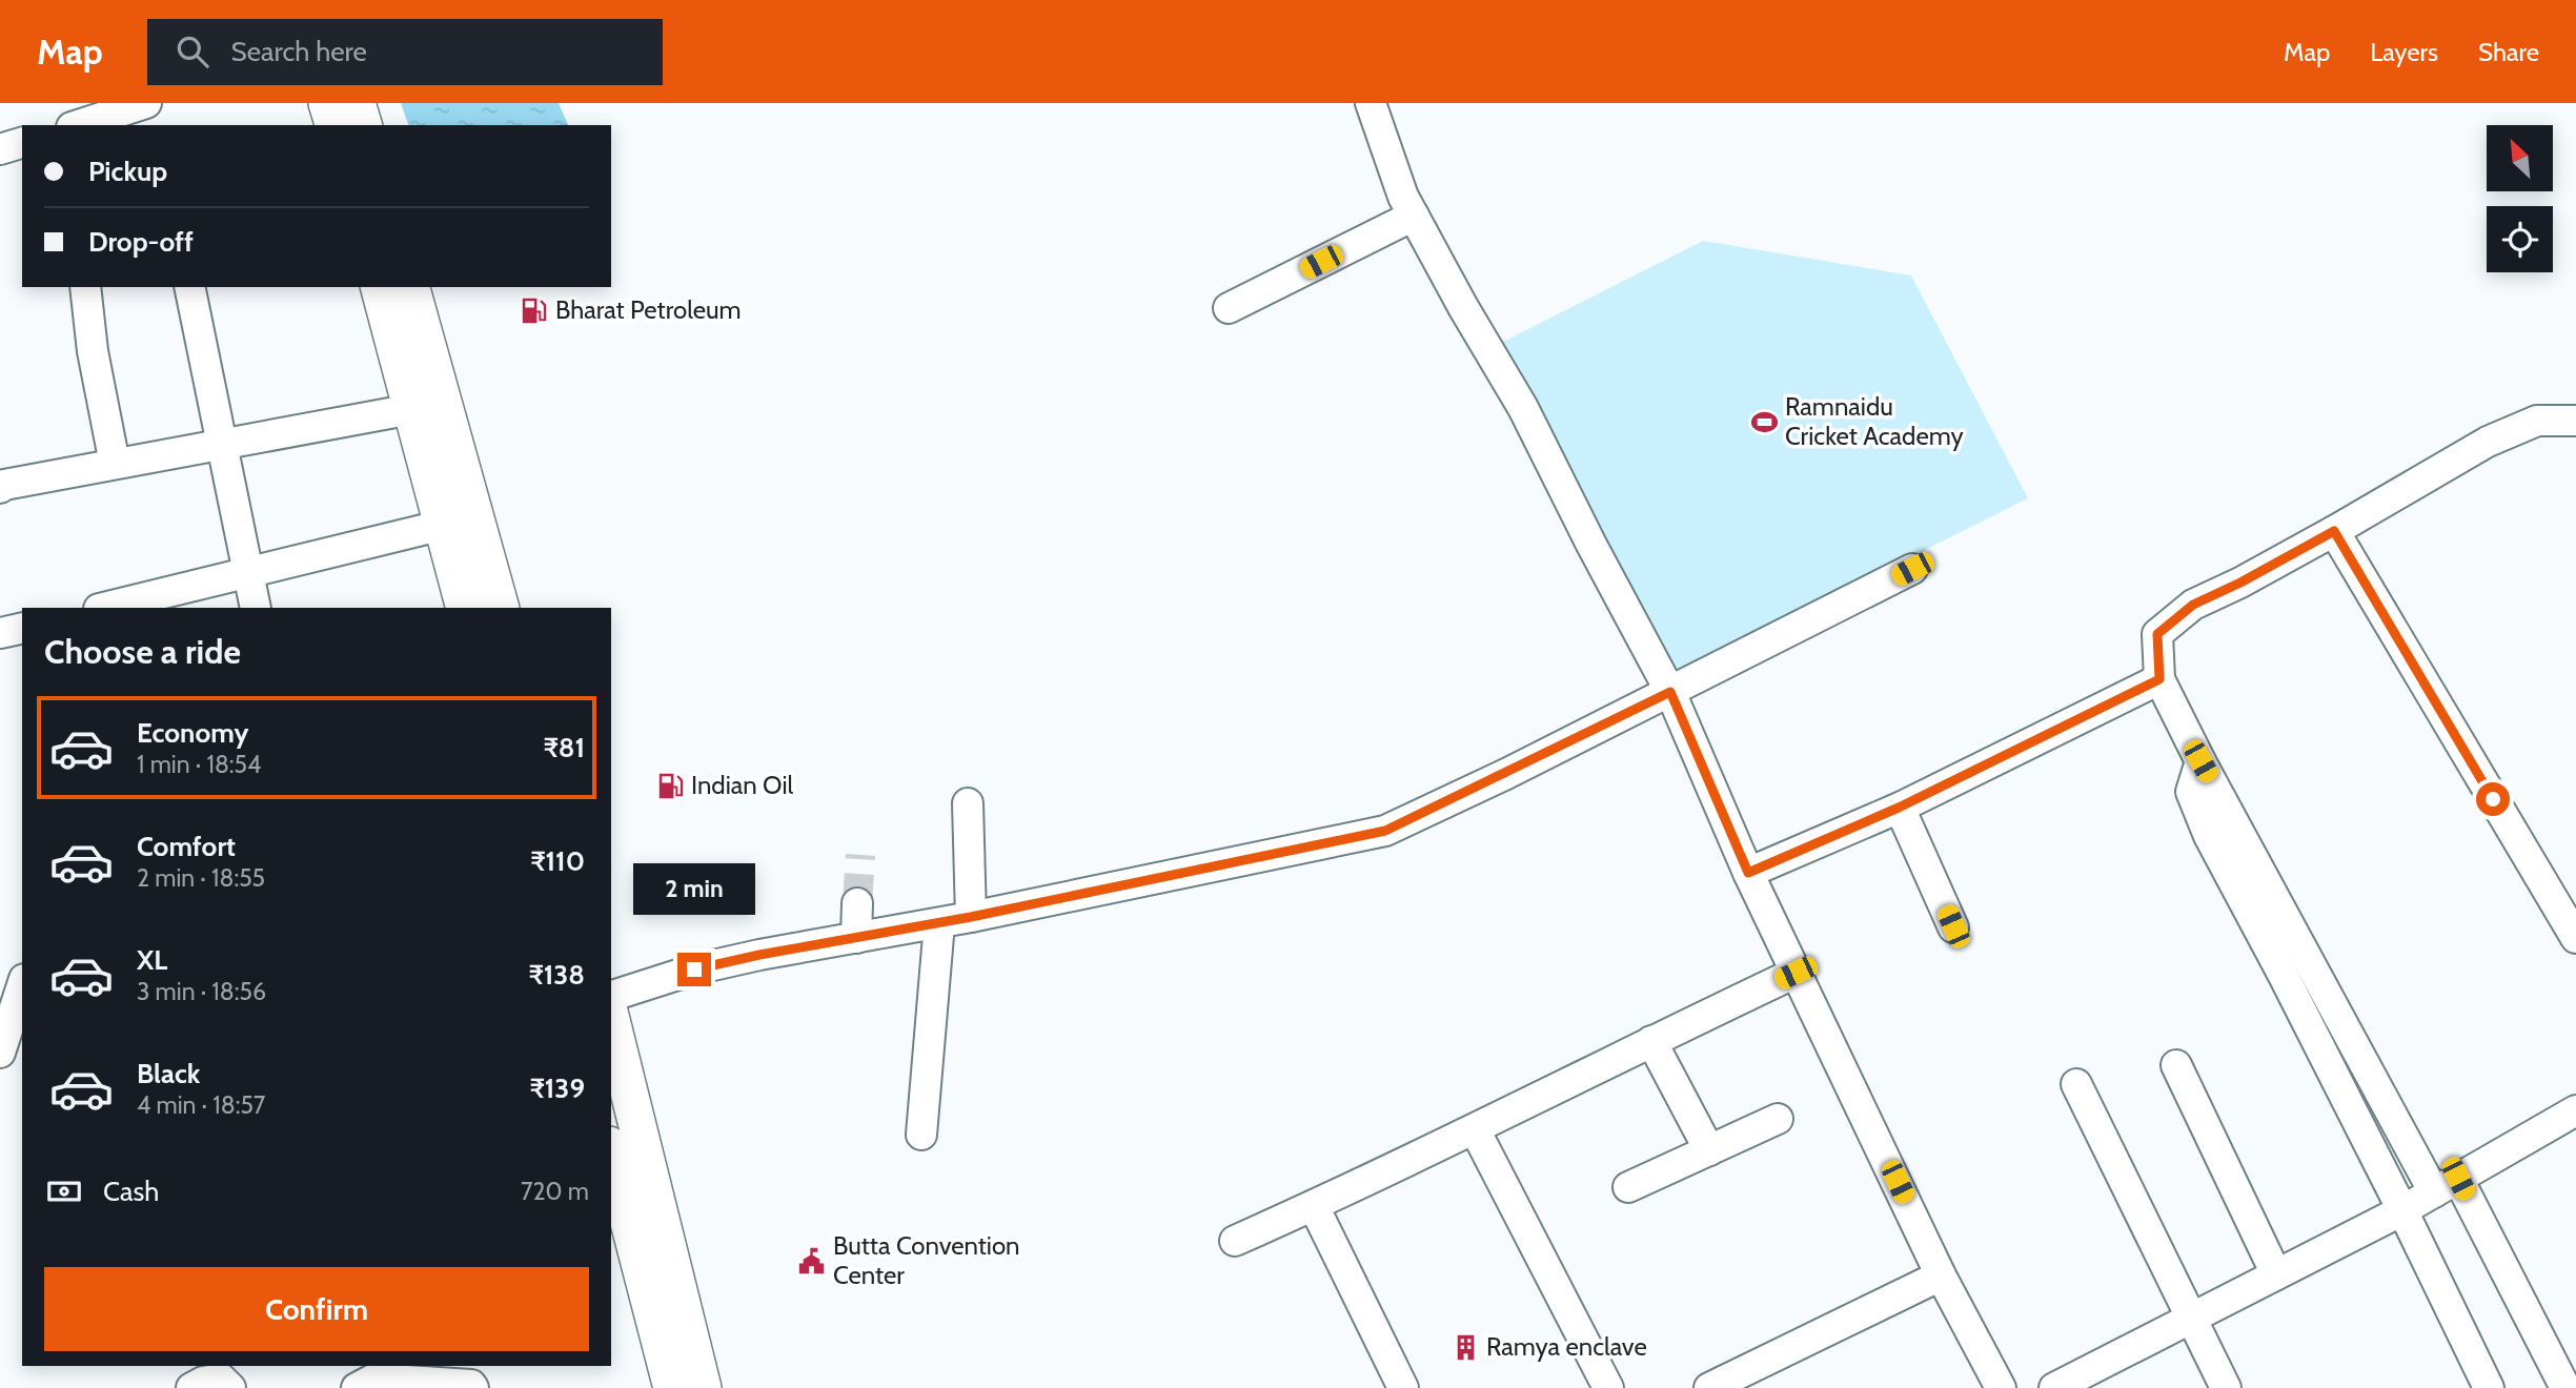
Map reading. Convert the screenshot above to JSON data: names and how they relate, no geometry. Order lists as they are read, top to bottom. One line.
{"places":{"fuel station":["Bharat Petroleum","Indian Oil"],"sports":["Ramnaidu Cricket Academy"],"public building":["Butta Convention Center"],"building":["Ramya enclave"]},"north":"top left","page":{"header":"Map","search":"Search here","nav":["Map","Layers","Share"],"banner":["Pickup","Drop-off"],"heading":"Choose a ride","list":[{"name":"Economy","note":"1 min · 18:54","value":"₹81"},{"name":"Comfort","note":"2 min · 18:55","value":"₹110"},{"name":"XL","note":"3 min · 18:56","value":"₹138"},{"name":"Black","note":"4 min · 18:57","value":"₹139"}],"bubble":"2 min","pay":["Cash","720 m"],"buttons":"Confirm"}}
